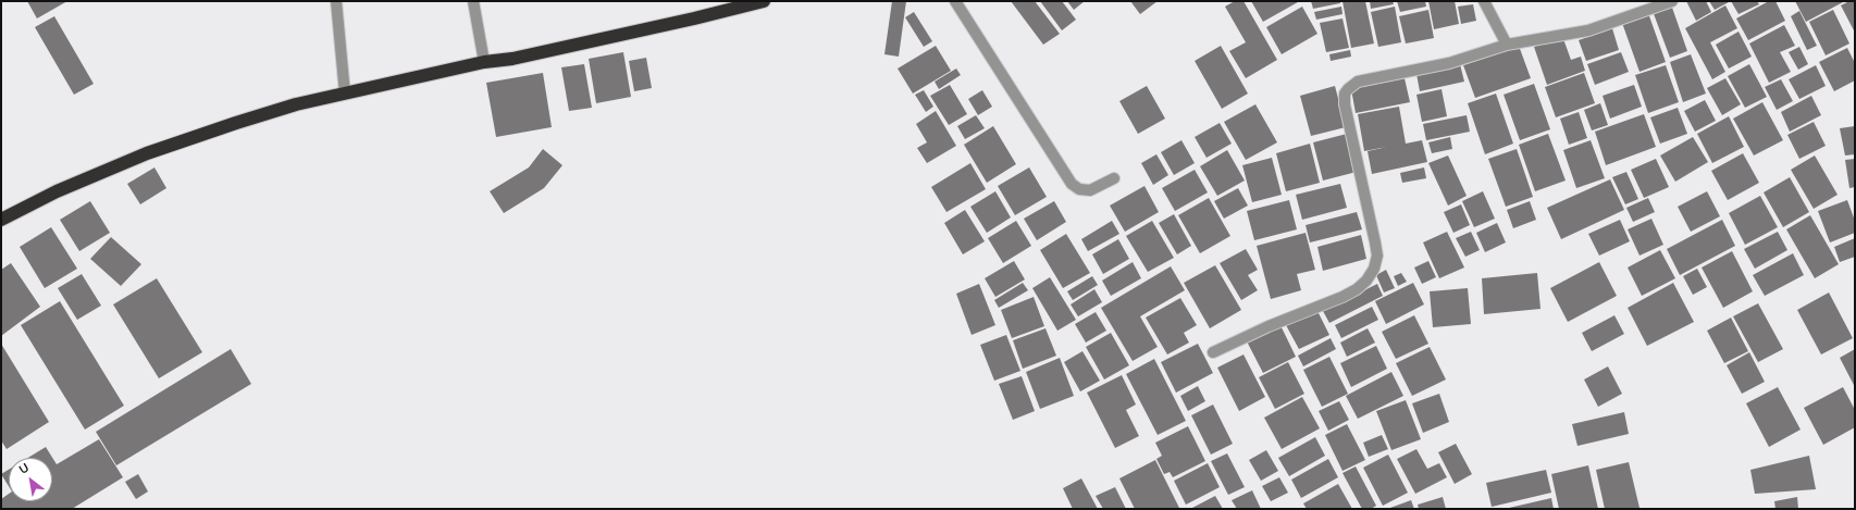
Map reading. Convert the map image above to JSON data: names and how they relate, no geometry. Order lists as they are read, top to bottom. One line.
{"north":"top left"}
